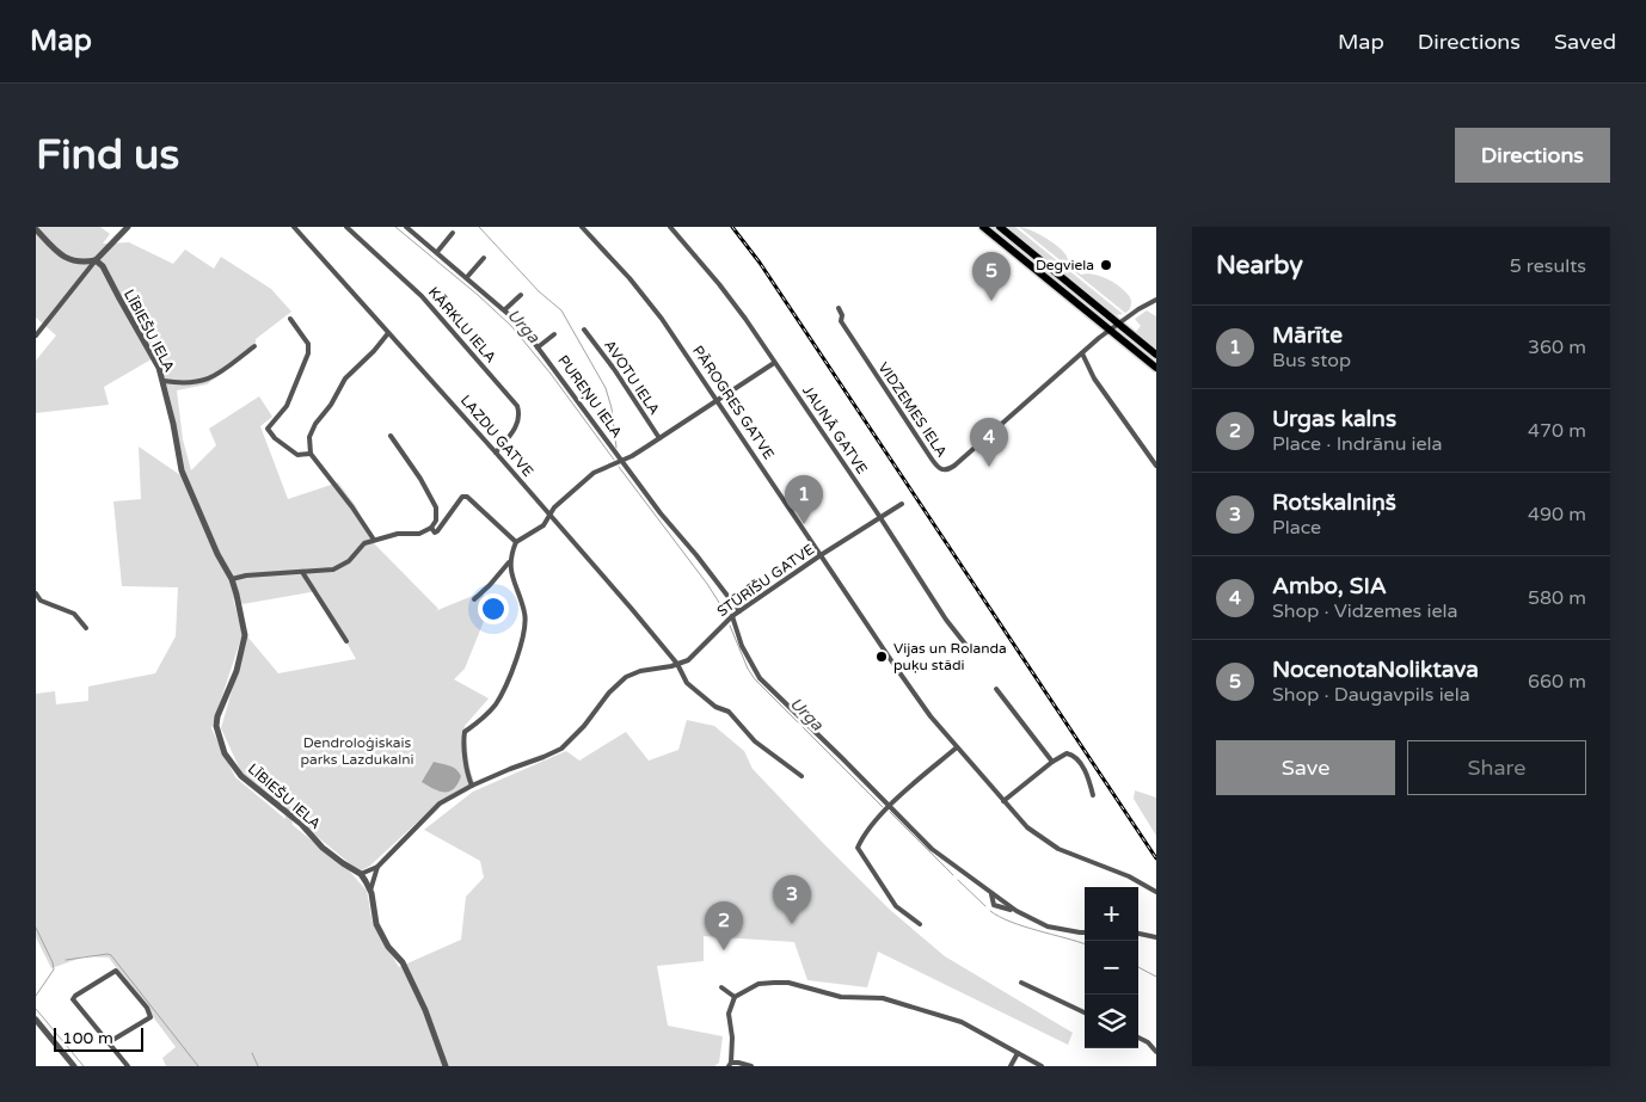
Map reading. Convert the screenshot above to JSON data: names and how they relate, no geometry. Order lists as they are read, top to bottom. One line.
{"streets":{"street":["KĀRKLU IELA","LĪBIEŠU IELA","AVOTU IELA","PUREŅU IELA","PĀROGRES GATVE","VIDZEMES IELA","JAUNĀ GATVE","LAZDU GATVE","STŪRĪŠU GATVE"]},"crossings":[["KĀRKLU IELA","LAZDU GATVE"],["LĪBIEŠU IELA","STŪRĪŠU GATVE"],["PUREŅU IELA","STŪRĪŠU GATVE"],["PĀROGRES GATVE","STŪRĪŠU GATVE"],["JAUNĀ GATVE","STŪRĪŠU GATVE"],["LAZDU GATVE","STŪRĪŠU GATVE"]],"water":["Urga"],"parks":["Dendroloģiskais parks Lazdukalni"],"places":["Degviela","Vijas un Rolanda puķu stādi"],"scale_bar":"100 m","page":{"header":"Map","nav":["Map","Directions","Saved"],"buttons":["Directions",["Save","Share"]],"title":"Find us","heading":["Nearby","5 results"],"pins":["5","4","1","3","2"],"list":[{"mark":"1","name":"Mārīte","note":"Bus stop","value":"360 m"},{"mark":"2","name":"Urgas kalns","note":"Place · Indrānu iela","value":"470 m"},{"mark":"3","name":"Rotskalniņš","note":"Place","value":"490 m"},{"mark":"4","name":"Ambo, SIA","note":"Shop · Vidzemes iela","value":"580 m"},{"mark":"5","name":"NocenotaNoliktava","note":"Shop · Daugavpils iela","value":"660 m"}],"map_buttons":["+","−"],"scale":"100 m"}}
